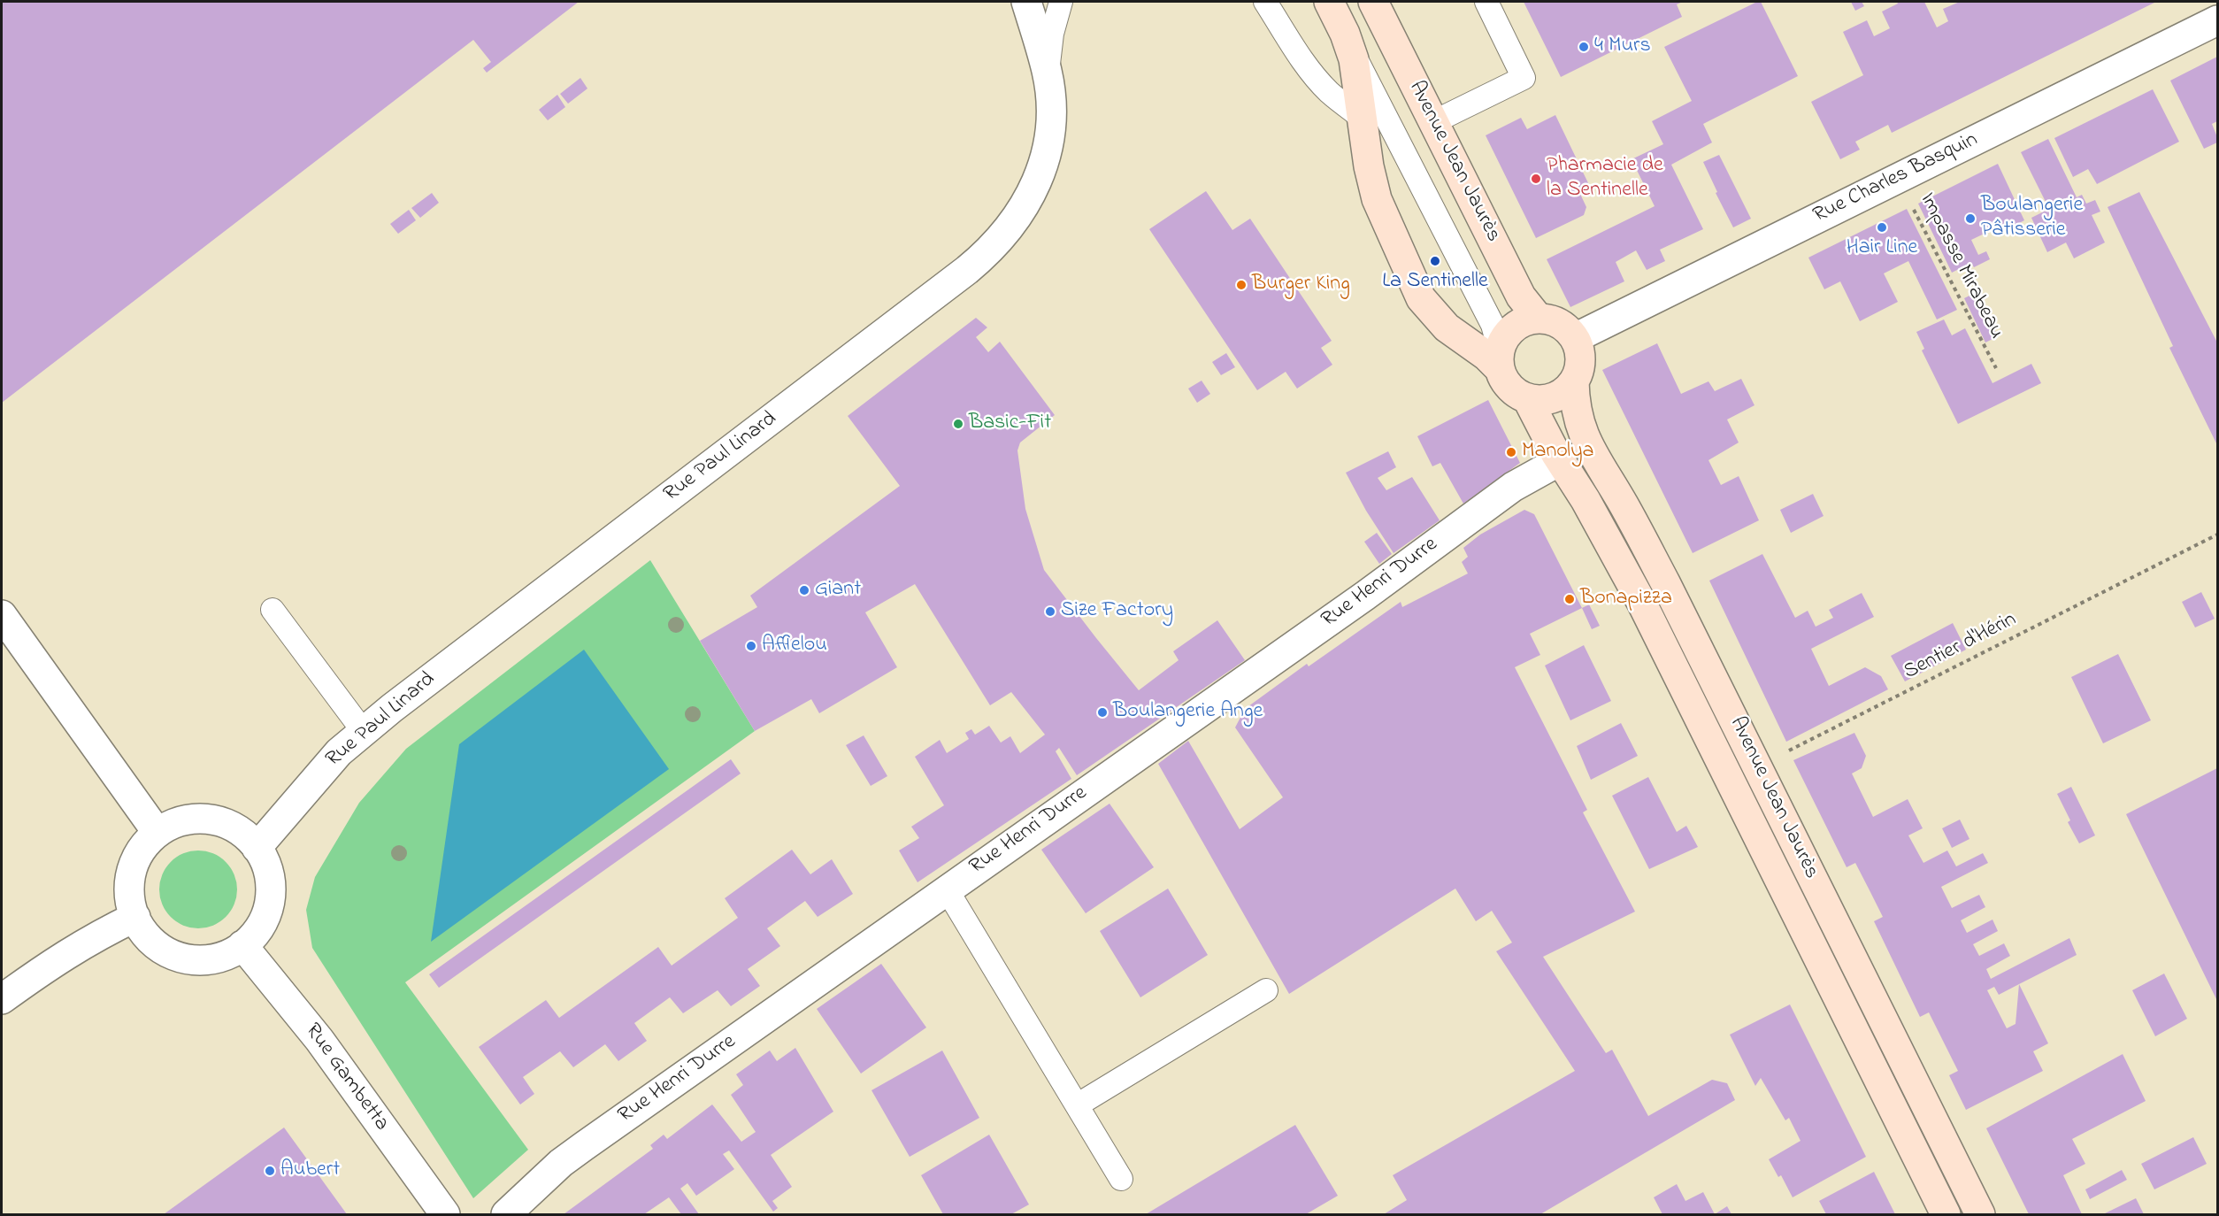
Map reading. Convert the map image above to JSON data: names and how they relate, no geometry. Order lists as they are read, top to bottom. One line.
{"streets":{"main road":["Avenue Jean Jaurès"],"street":["Rue Charles Basquin","Rue Paul Linard","Rue Henri Durre","Rue Gambetta"],"path":["Impasse Mirabeau","Sentier d'Hérin"]},"crossings":[["Avenue Jean Jaurès","Rue Charles Basquin"],["Avenue Jean Jaurès","Rue Henri Durre"],["Avenue Jean Jaurès","Sentier d'Hérin"],["Rue Charles Basquin","Impasse Mirabeau"],["Rue Paul Linard","Rue Gambetta"]],"places":["4 Murs","Pharmacie de la Sentinelle","Boulangerie Pâtisserie","Hair Line","La Sentinelle","Burger King","Basic-Fit","Manolya","Giant","Bonapizza","Size Factory","Afflelou","Boulangerie Ange","Aubert"]}
